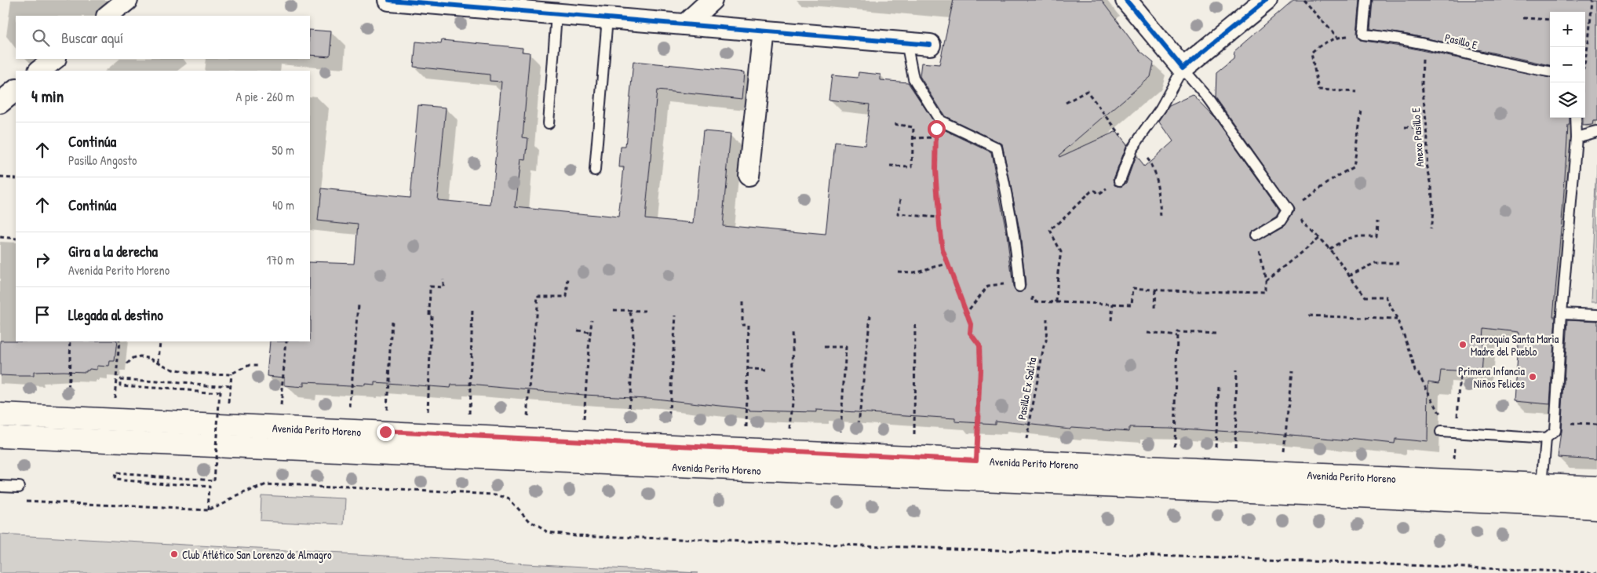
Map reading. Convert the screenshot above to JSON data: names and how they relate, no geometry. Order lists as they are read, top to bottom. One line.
{"streets":{"main road":["Avenida Perito Moreno"],"lane":["Pasillo E"],"path":["Anexo Pasillo E","Pasillo Ex Salita"]},"crossings":[["Pasillo E","Anexo Pasillo E"],["Pasillo Ex Salita","Avenida Perito Moreno"]],"places":["Parroquia Santa Maria Madre del Pueblo","Primera Infancia Niños Felices","Club Atlético San Lorenzo de Almagro"],"page":{"map_buttons":["+","−"],"search":"Buscar aquí","heading":["4 min","A pie · 260 m"],"list":[["Continúa","Pasillo Angosto","50 m"],["Continúa","40 m"],["Gira a la derecha","Avenida Perito Moreno","170 m"],"Llegada al destino"]}}
